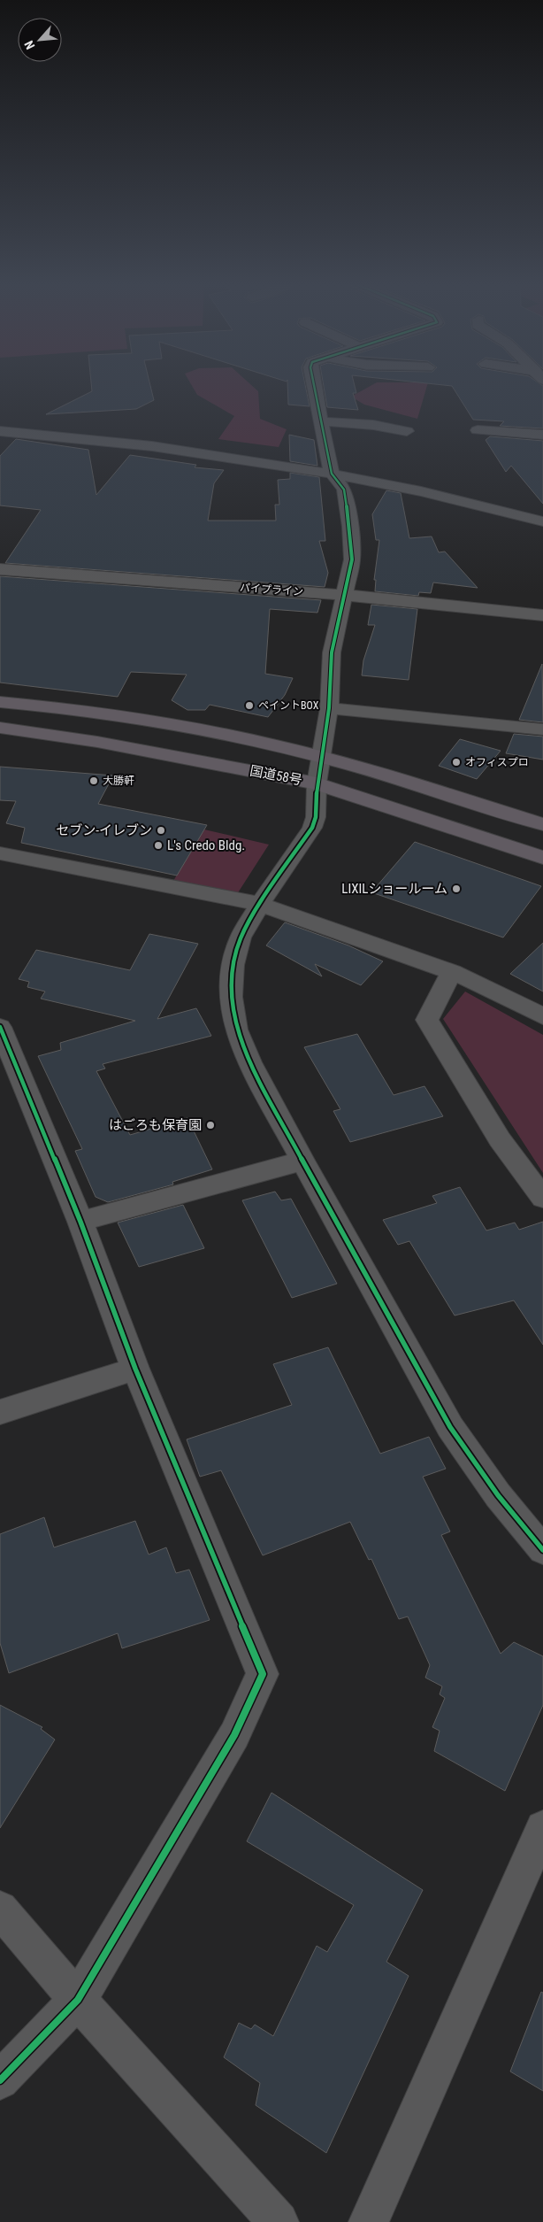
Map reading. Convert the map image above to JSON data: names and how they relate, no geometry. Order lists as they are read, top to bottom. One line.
{"streets":{"highway":["国道58号"],"street":["パイプライン"]},"places":["ペイントBOX","オフィスプロ","大勝軒","セブン-イレブン","L's Credo Bldg.","LIXILショールーム","はごろも保育園"],"north":"bottom left"}
